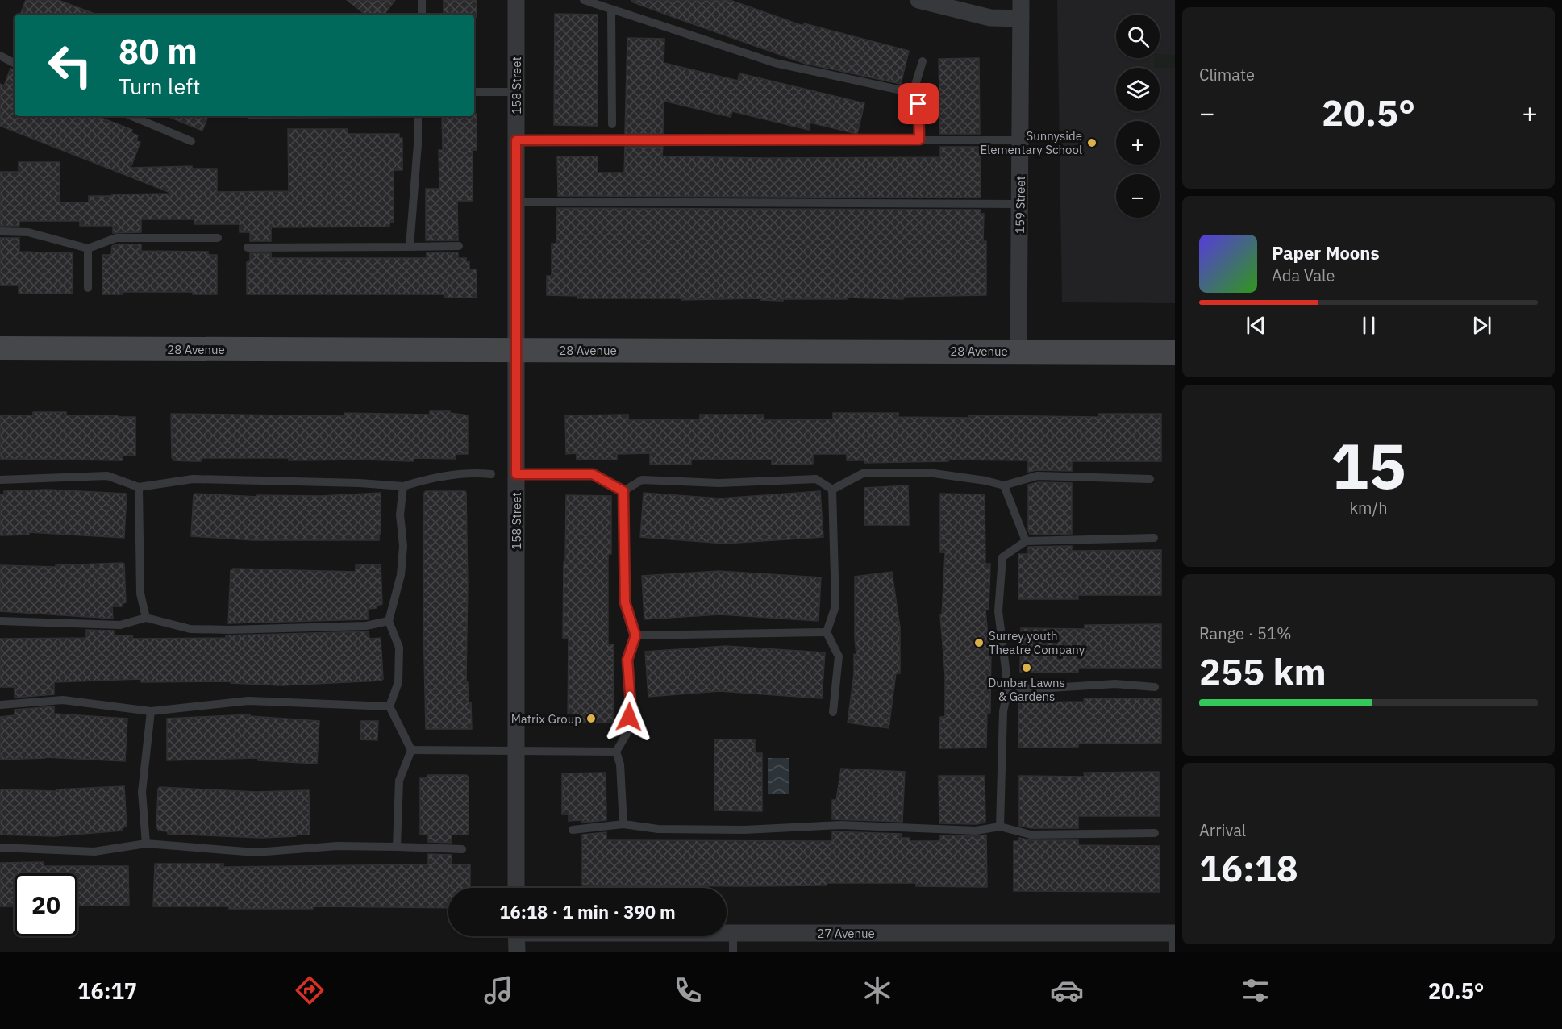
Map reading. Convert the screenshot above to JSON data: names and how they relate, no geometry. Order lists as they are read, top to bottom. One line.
{"streets":{"street":["158 Street","159 Street","28 Avenue","27 Avenue"]},"crossings":[["158 Street","28 Avenue"],["159 Street","28 Avenue"]],"places":["Sunnyside Elementary School","Surrey youth Theatre Company","Dunbar Lawns & Gardens","Matrix Group"],"page":{"tile":["Climate",["15","km/h"],["Range · 51%","255 km"],["Arrival","16:18"]],"map_buttons":["+","−"],"turn":["80 m","Turn left"],"heat":["−","20.5°","+"],"song":["Paper Moons","Ada Vale"],"limit":"20","trip":"16:18 · 1 min · 390 m","tabs":["16:17","20.5°"]}}
